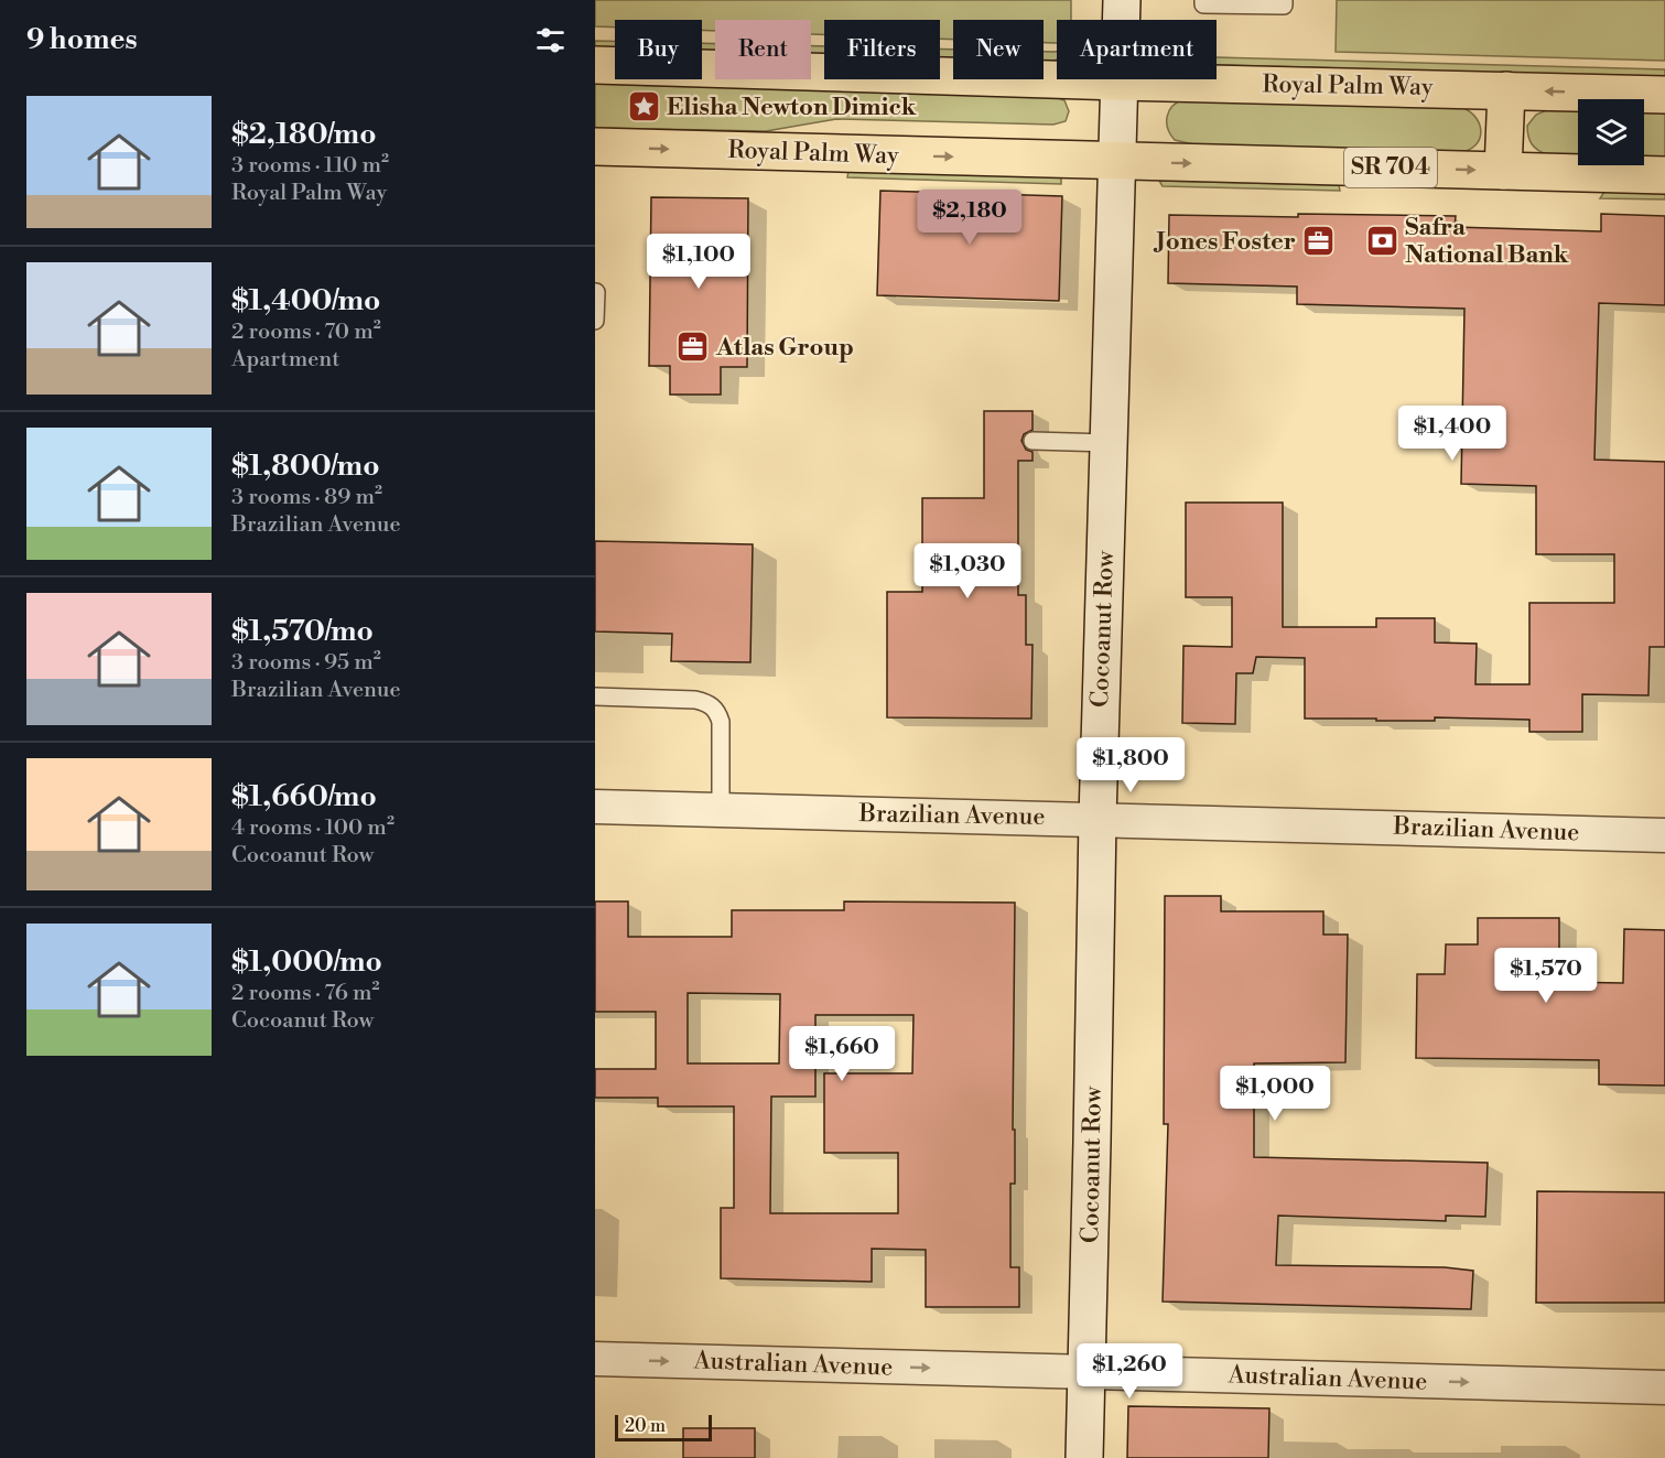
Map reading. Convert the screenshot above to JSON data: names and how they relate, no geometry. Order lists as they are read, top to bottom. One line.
{"streets":{"main road":["Royal Palm Way","SR 704"],"street":["Cocoanut Row","Brazilian Avenue","Australian Avenue"]},"crossings":[["Royal Palm Way","Cocoanut Row"],["Cocoanut Row","Brazilian Avenue"],["Cocoanut Row","Australian Avenue"]],"one_way":["Australian Avenue"],"places":{"place":["Elisha Newton Dimick"],"office":["Jones Foster","Atlas Group"],"bank":["Safra National Bank"]},"scale_bar":"20 m","page":{"heading":"9 homes","chip":["Buy","Rent","Filters","New","Apartment"],"list":[{"name":"$2,180/mo","note":"3 rooms · 110 m² · Royal Palm Way"},{"name":"$1,400/mo","note":"2 rooms · 70 m² · Apartment"},{"name":"$1,800/mo","note":"3 rooms · 89 m² · Brazilian Avenue"},{"name":"$1,570/mo","note":"3 rooms · 95 m² · Brazilian Avenue"},{"name":"$1,660/mo","note":"4 rooms · 100 m² · Cocoanut Row"},{"name":"$1,000/mo","note":"2 rooms · 76 m² · Cocoanut Row"}],"price":["$2,180","$1,100","$1,400","$1,030","$1,800","$1,570","$1,660","$1,000","$1,260"],"scale":"20 m"}}
